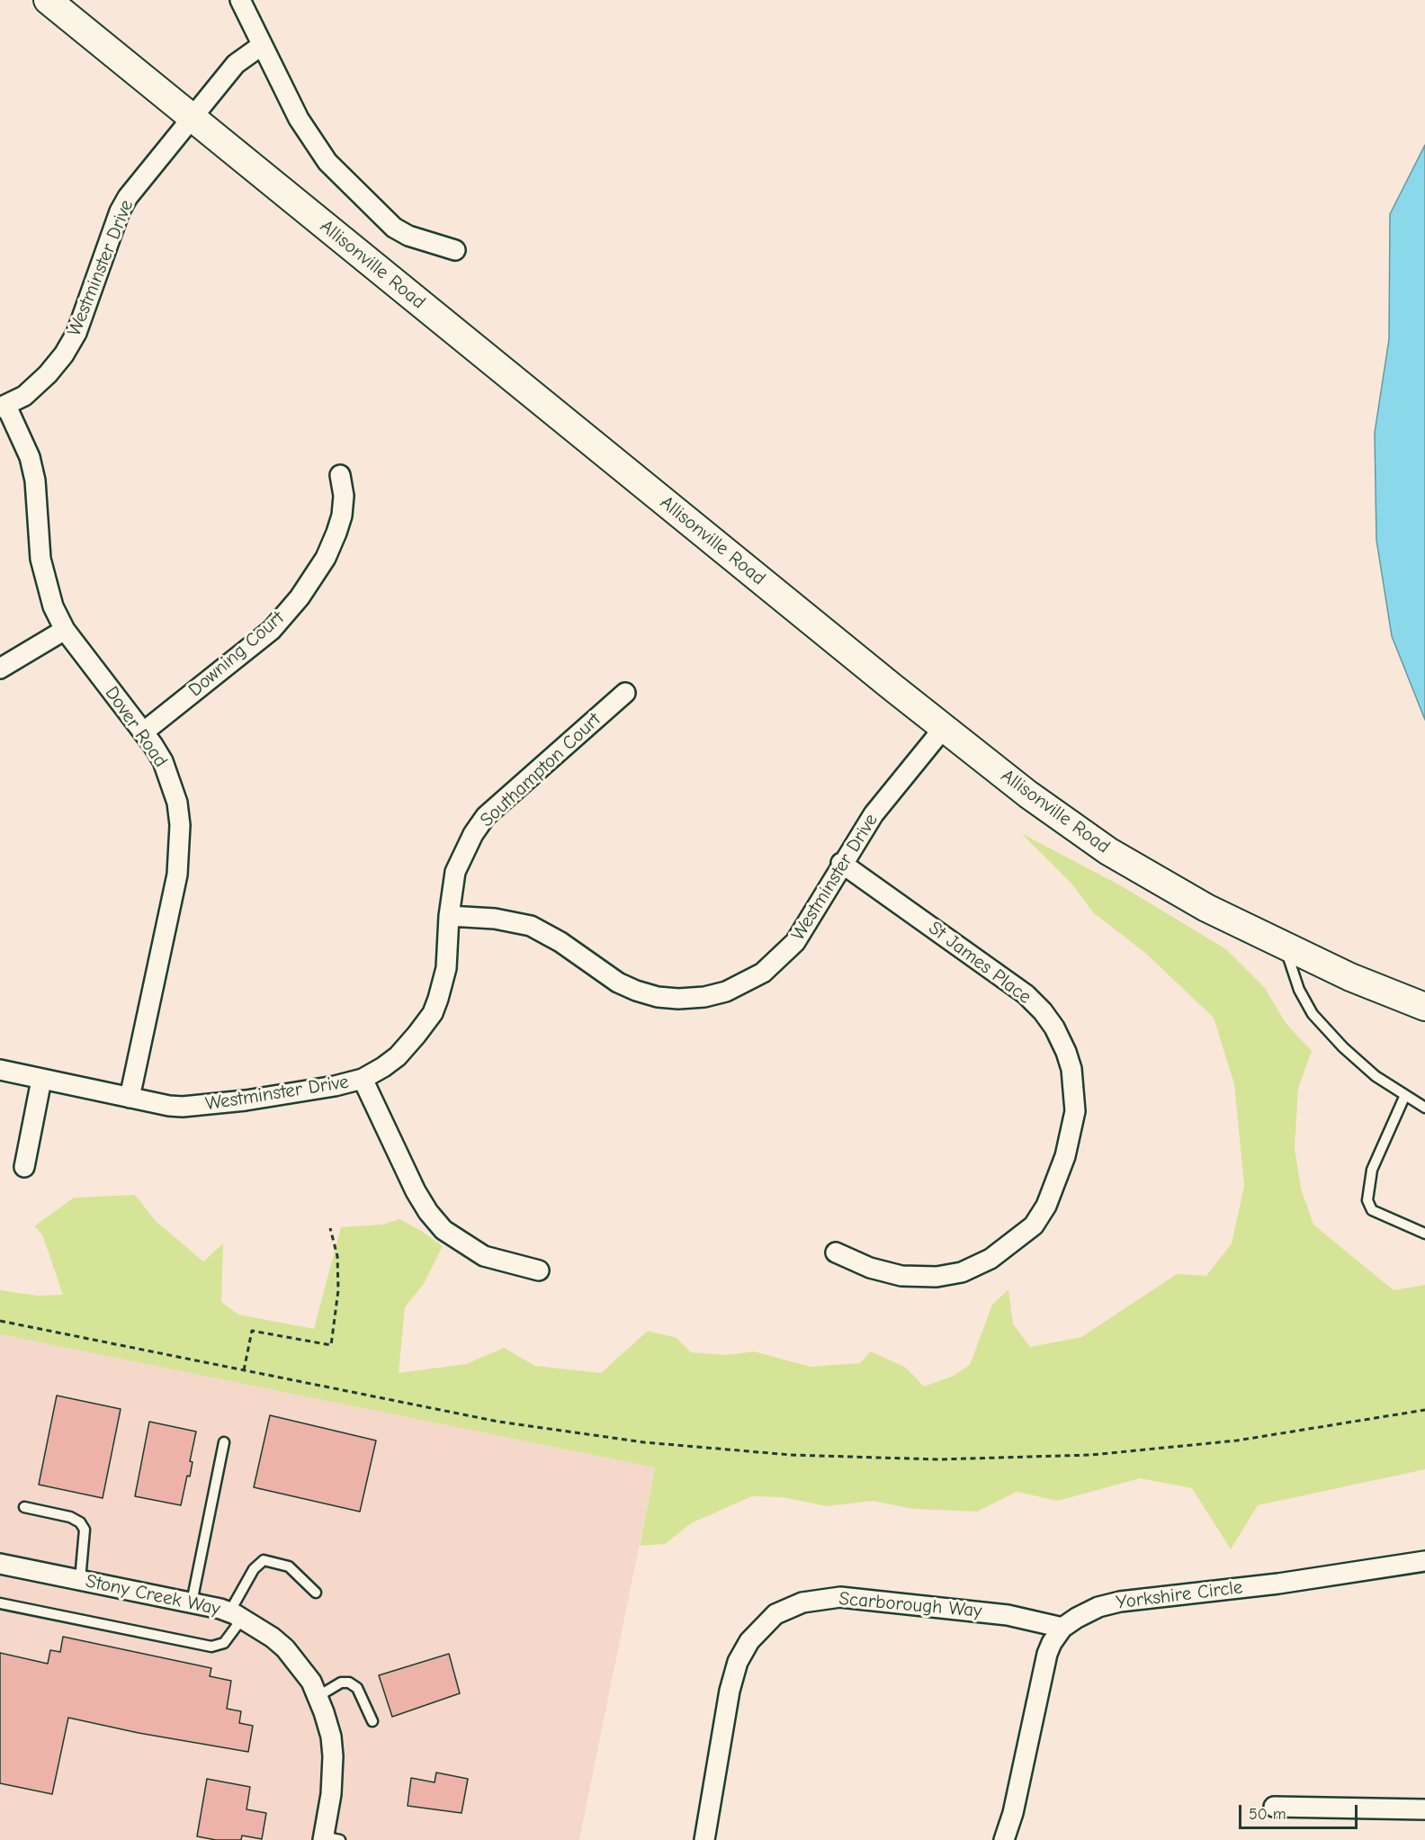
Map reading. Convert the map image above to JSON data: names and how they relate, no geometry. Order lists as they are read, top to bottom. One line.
{"streets":{"main road":["Allisonville Road"],"street":["Westminster Drive","Downing Court","Dover Road","Southampton Court","St James Place","Stony Creek Way","Yorkshire Circle","Scarborough Way"]},"crossings":[["Allisonville Road","Westminster Drive"],["Westminster Drive","Dover Road"],["Westminster Drive","Southampton Court"],["Westminster Drive","St James Place"],["Downing Court","Dover Road"],["Yorkshire Circle","Scarborough Way"]],"scale_bar":"50 m"}
